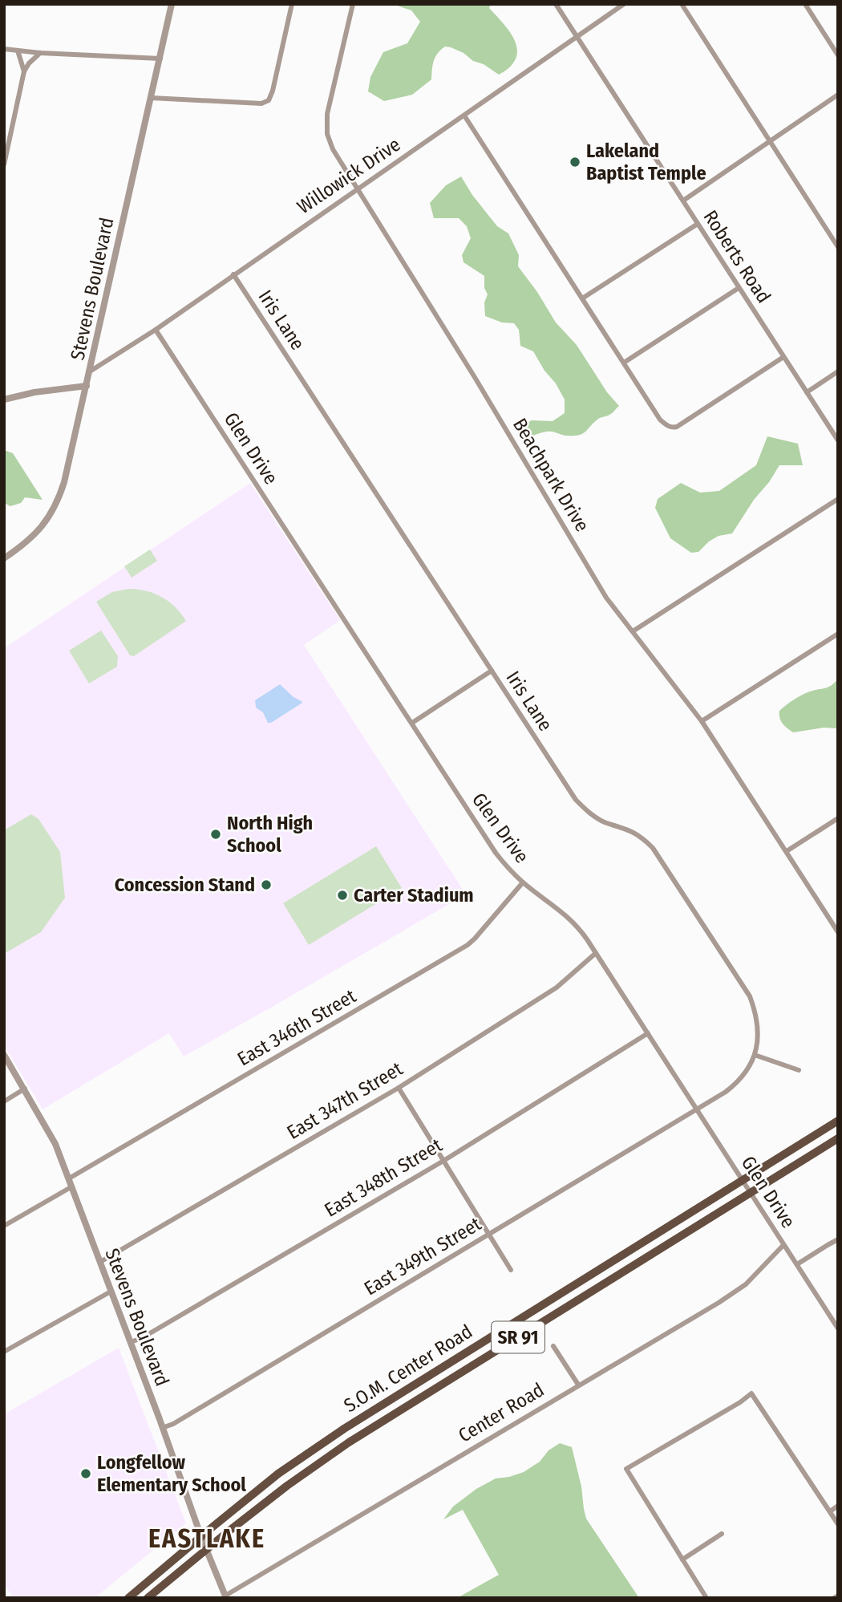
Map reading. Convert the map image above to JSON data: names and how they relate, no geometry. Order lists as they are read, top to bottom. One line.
{"streets":{"main road":["SR 91","S.O.M. Center Road"],"street":["Willowick Drive","Roberts Road","Stevens Boulevard","Iris Lane","Glen Drive","Beachpark Drive","East 346th Street","East 347th Street","East 348th Street","East 349th Street","Center Road"]},"crossings":[["Willowick Drive","Roberts Road"],["Willowick Drive","Stevens Boulevard"],["Willowick Drive","Iris Lane"],["Willowick Drive","Glen Drive"],["Willowick Drive","Beachpark Drive"],["Stevens Boulevard","East 346th Street"],["Stevens Boulevard","East 347th Street"],["Stevens Boulevard","East 348th Street"],["Stevens Boulevard","East 349th Street"],["Stevens Boulevard","S.O.M. Center Road"],["Stevens Boulevard","Center Road"],["Iris Lane","Glen Drive"],["Iris Lane","East 349th Street"],["Glen Drive","East 346th Street"],["Glen Drive","East 347th Street"],["Glen Drive","East 348th Street"],["Glen Drive","East 349th Street"],["Glen Drive","S.O.M. Center Road"],["Glen Drive","Center Road"]],"districts":["EASTLAKE"],"places":["Lakeland Baptist Temple","North High School","Concession Stand","Carter Stadium","Longfellow Elementary School"]}
